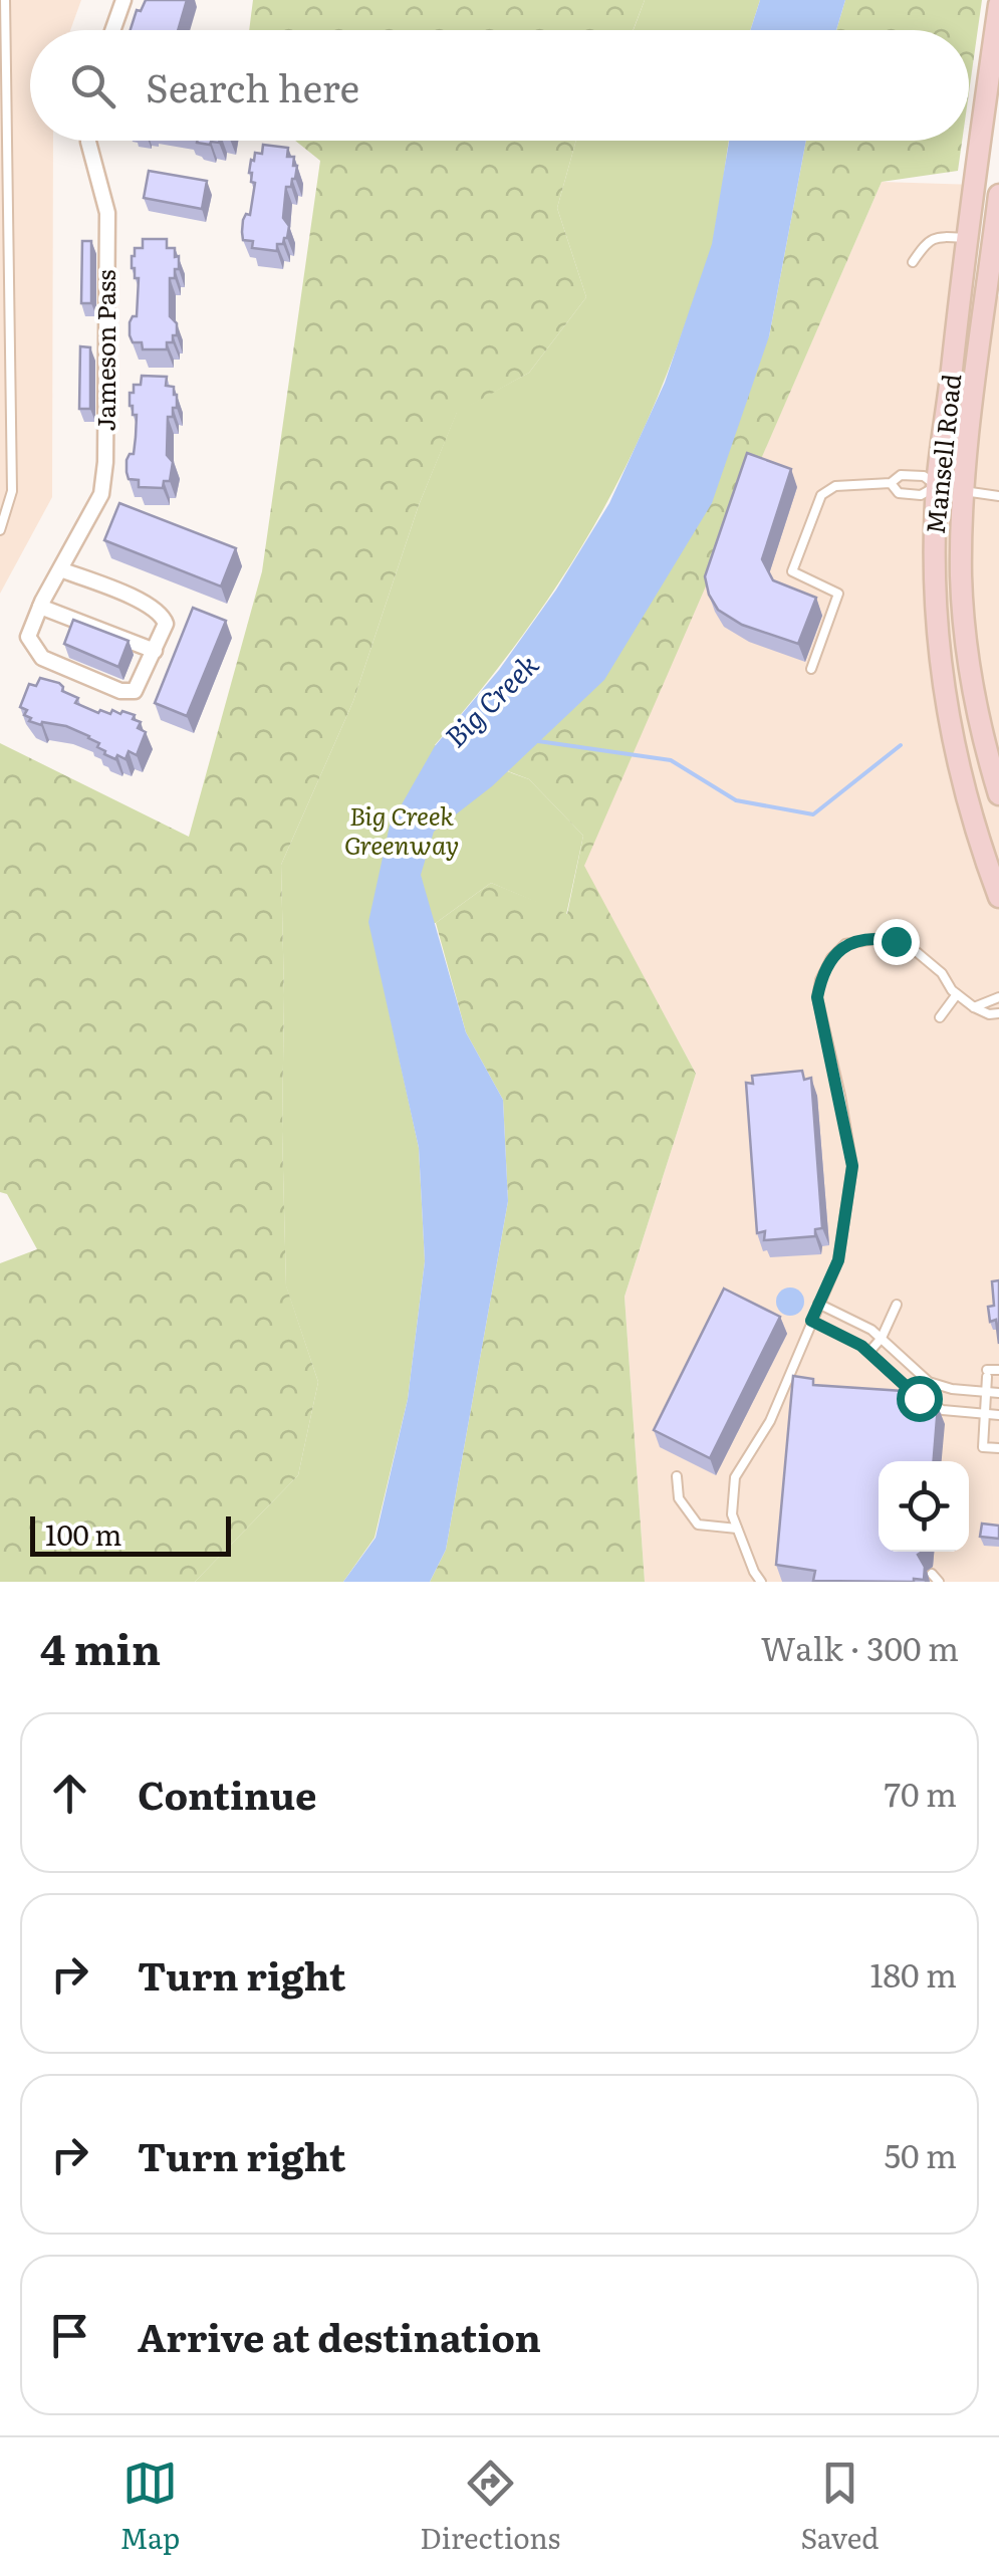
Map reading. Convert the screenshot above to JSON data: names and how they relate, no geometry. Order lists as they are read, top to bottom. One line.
{"streets":{"main road":["Mansell Road"],"street":["Jameson Pass"]},"water":["Big Creek"],"parks":["Big Creek Greenway"],"scale_bar":"100 m","page":{"search":"Search here","scale":"100 m","heading":["4 min","Walk · 300 m"],"list":[["Continue","70 m"],["Turn right","180 m"],["Turn right","50 m"],"Arrive at destination"],"nav":["Map","Directions","Saved"]}}
